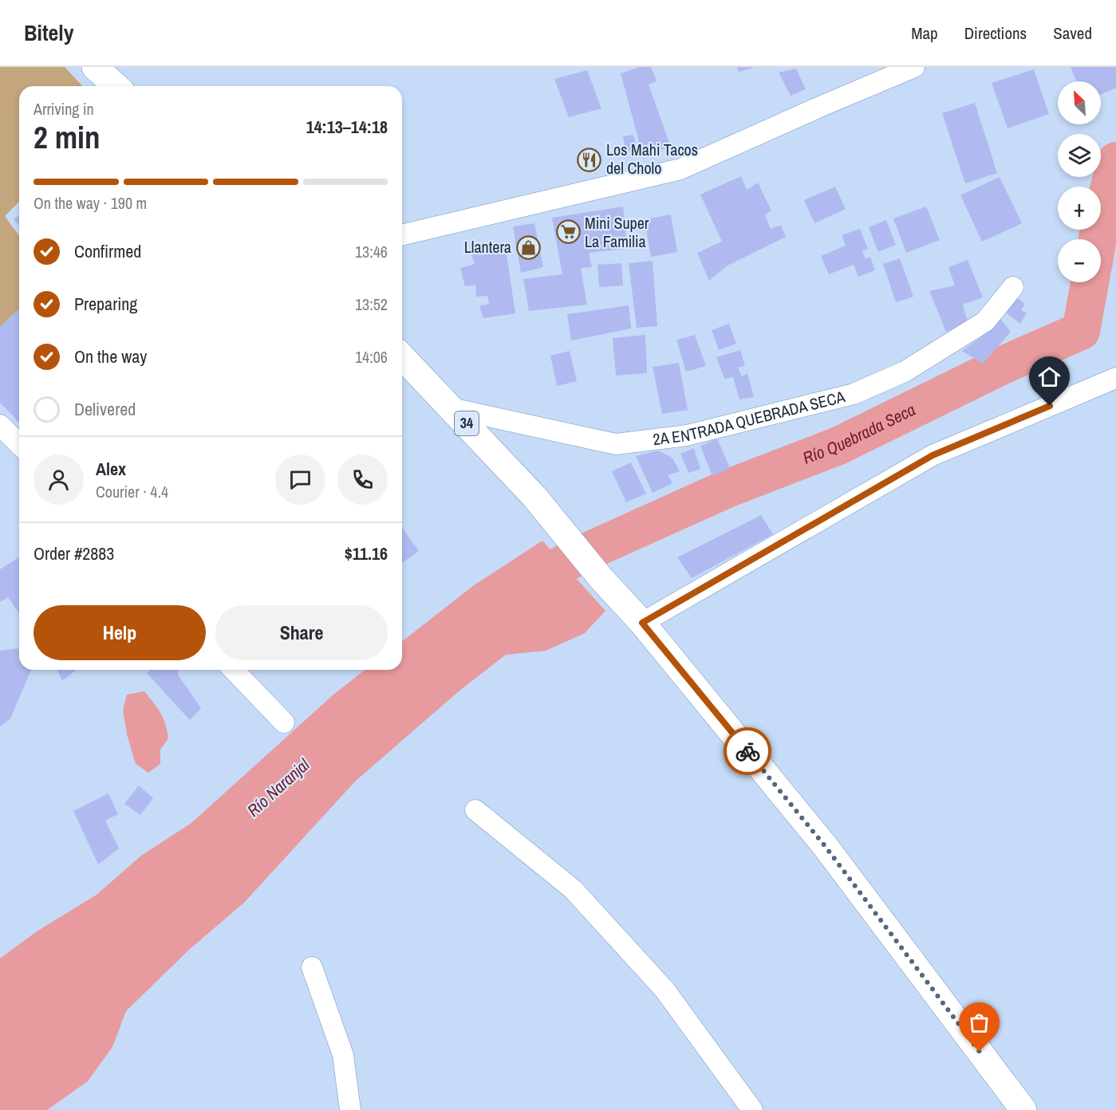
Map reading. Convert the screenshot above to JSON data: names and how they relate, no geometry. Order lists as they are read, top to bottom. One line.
{"streets":{"highway":["34"],"street":["2A ENTRADA QUEBRADA SECA"]},"crossings":[["2A ENTRADA QUEBRADA SECA","34"]],"water":["Río Quebrada Seca","Río Naranjal"],"places":{"restaurant":["Los Mahi Tacos del Cholo"],"supermarket":["Mini Super La Familia"],"shop":["Llantera"]},"north":"top left","page":{"header":"Bitely","nav":["Map","Directions","Saved"],"map_buttons":["+","−"],"heading":["2 min","Arriving in","14:13–14:18"],"panel":["Alex","Courier · 4.4","Order #2883","$11.16"],"bar":"On the way · 190 m","list":[["Confirmed","13:46"],["Preparing","13:52"],["On the way","14:06"],"Delivered"],"buttons":["Help","Share"]}}
